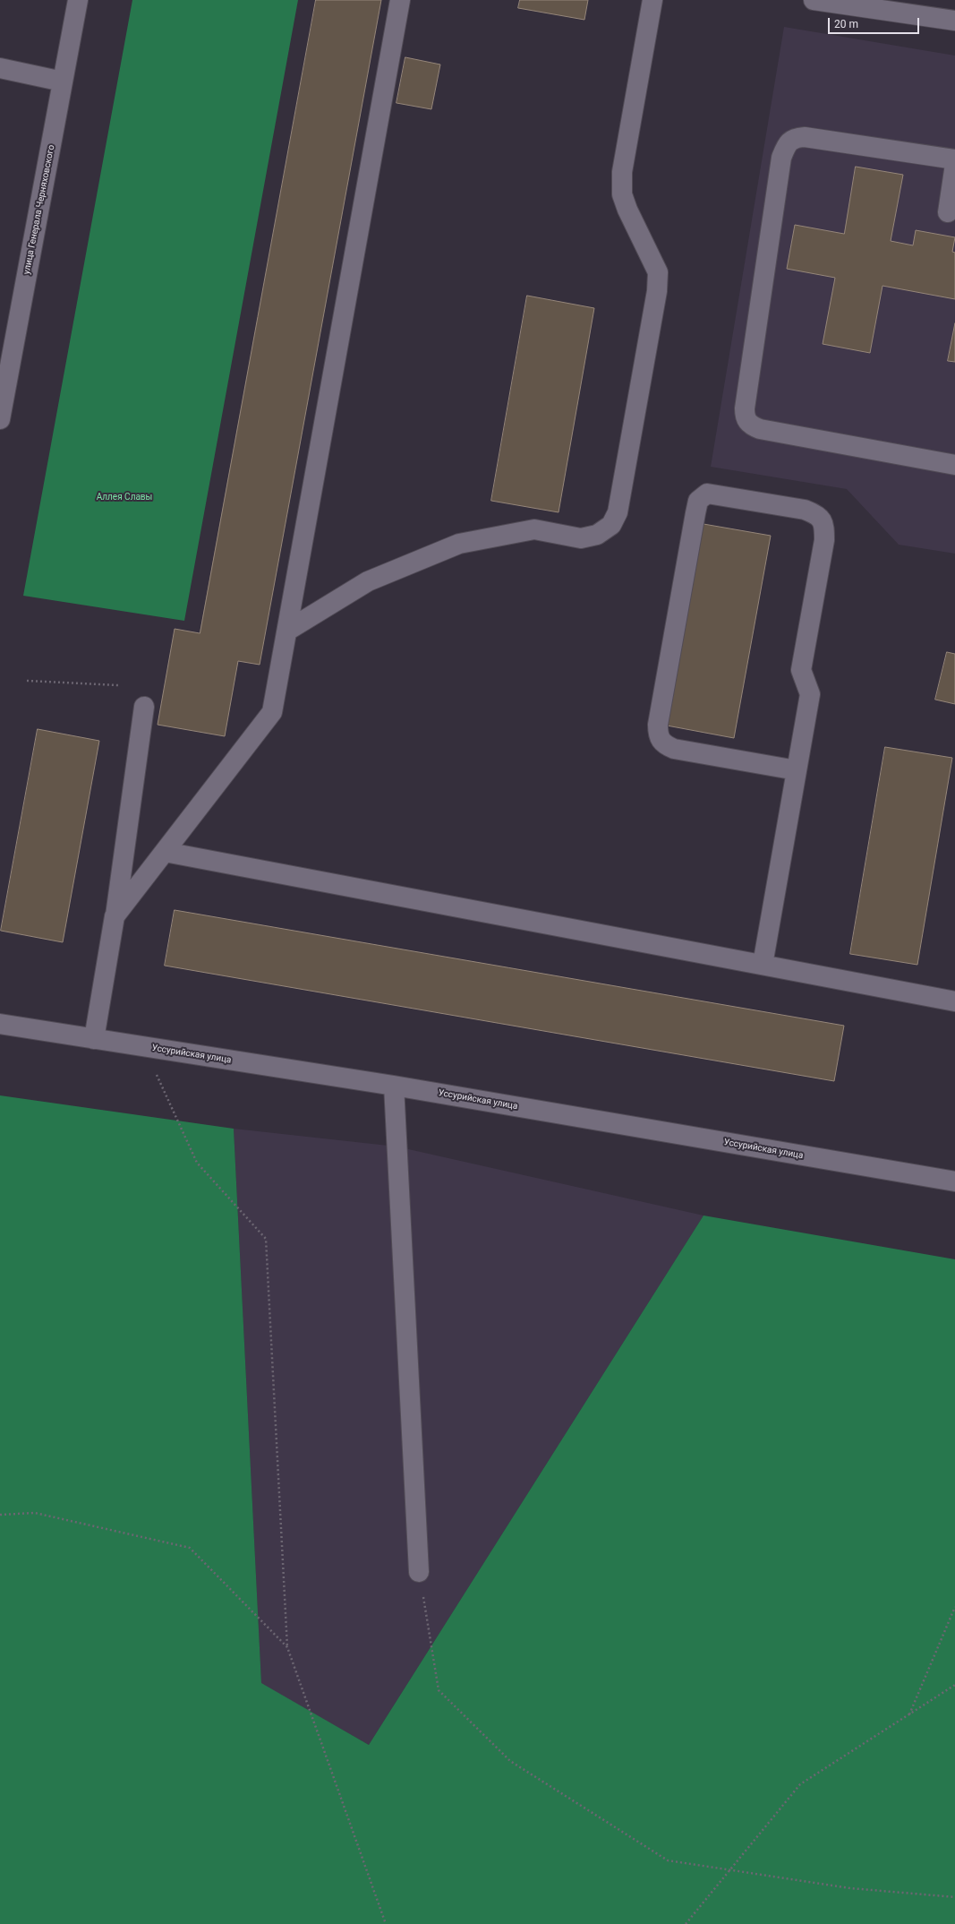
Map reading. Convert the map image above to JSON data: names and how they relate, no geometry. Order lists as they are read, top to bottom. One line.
{"streets":{"street":["улица Генерала Черняховского","Уссурийская улица"]},"parks":["Аллея Славы"],"scale_bar":"20 m"}
